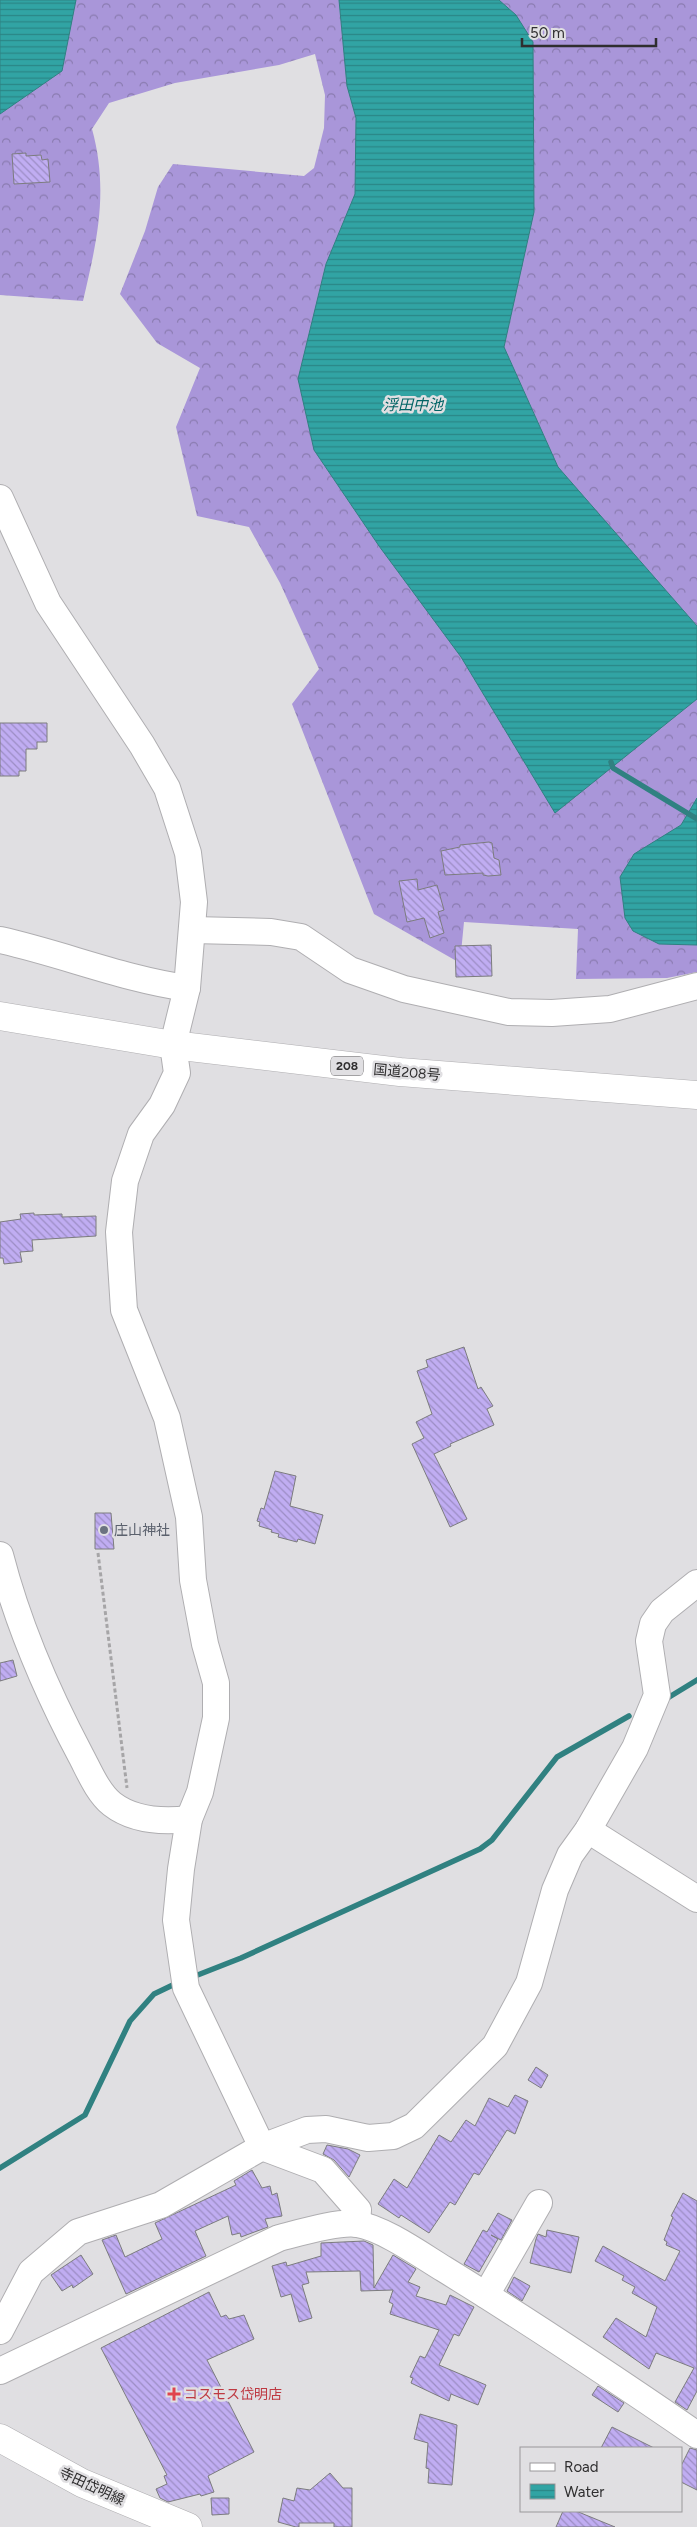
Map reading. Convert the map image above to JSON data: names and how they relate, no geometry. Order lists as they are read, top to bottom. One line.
{"streets":{"main road":["208","国道208号","寺田岱明線"]},"water":["浮田中池"],"places":{"other":["庄山神社"],"health":["コスモス岱明店"]},"legend":["Road","Water"],"scale_bar":"50 m"}
